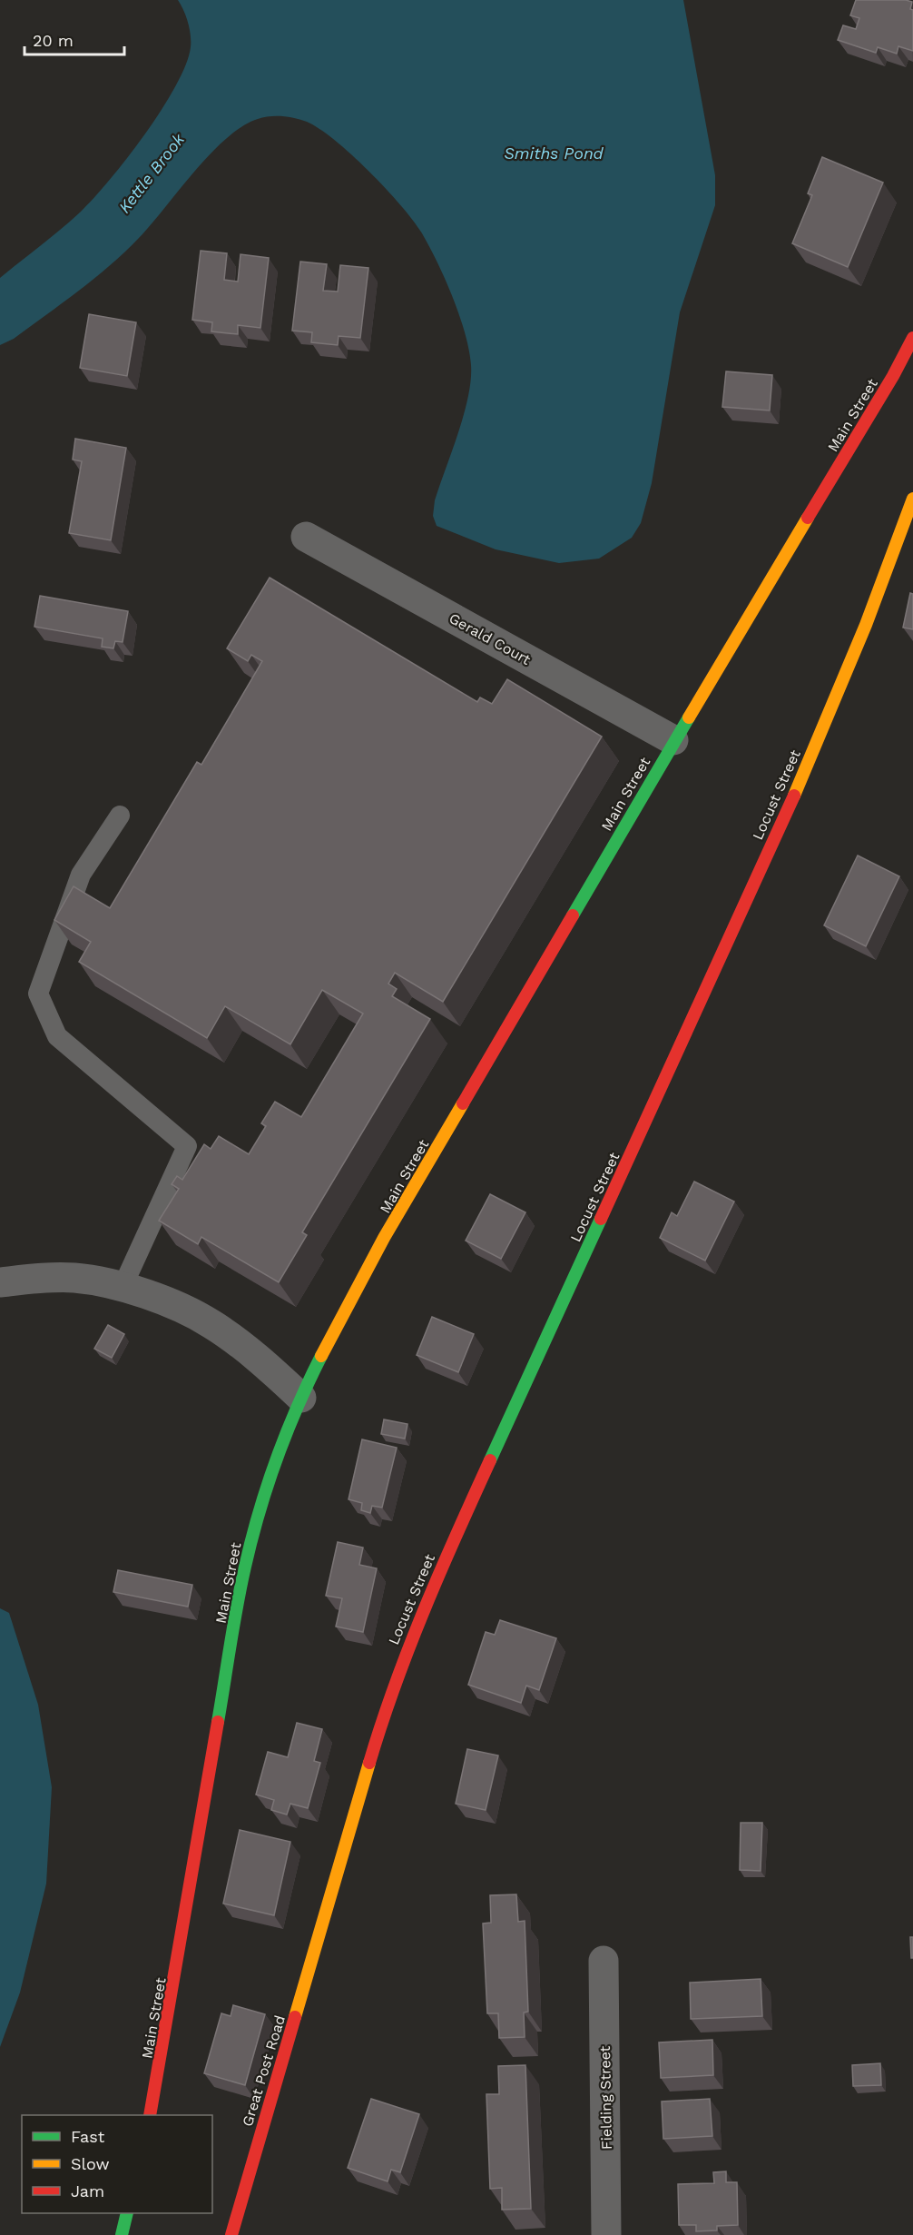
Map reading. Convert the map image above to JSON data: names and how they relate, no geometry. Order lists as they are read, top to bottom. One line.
{"streets":{"main road":["Main Street","Locust Street","Great Post Road"],"street":["Gerald Court","Fielding Street"]},"crossings":[["Main Street","Gerald Court"],["Locust Street","Great Post Road"]],"water":["Smiths Pond","Kettle Brook"],"legend":["Fast","Slow","Jam"],"scale_bar":"20 m"}
